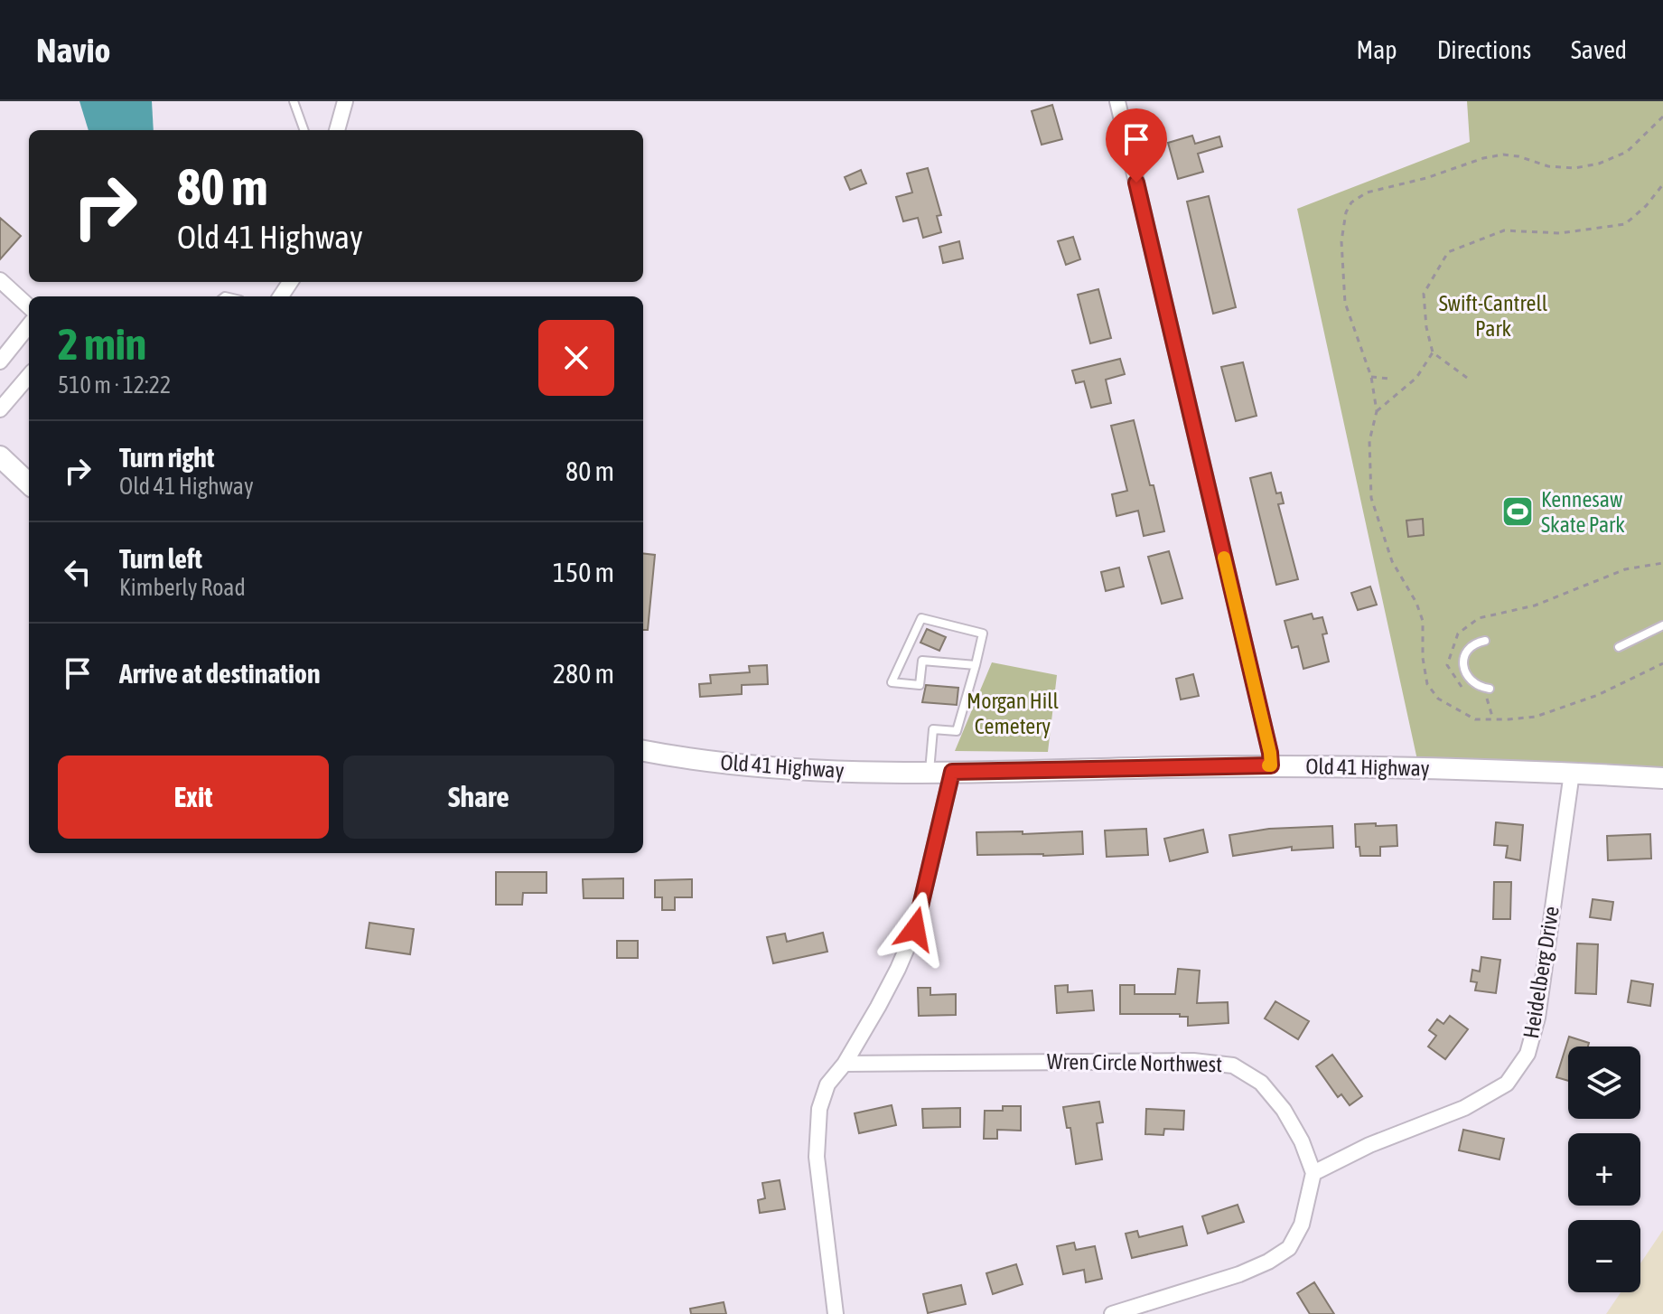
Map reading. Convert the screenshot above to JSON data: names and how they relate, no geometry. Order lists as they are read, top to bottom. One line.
{"streets":{"main road":["Old 41 Highway"],"street":["Heidelberg Drive","Wren Circle Northwest"]},"crossings":[["Old 41 Highway","Heidelberg Drive"],["Heidelberg Drive","Wren Circle Northwest"]],"parks":["Swift-Cantrell Park","Morgan Hill Cemetery"],"places":{"sports":["Kennesaw Skate Park"]},"page":{"header":"Navio","nav":["Map","Directions","Saved"],"turn":["80 m","Old 41 Highway"],"heading":["2 min","510 m · 12:22"],"list":[{"name":"Turn right","note":"Old 41 Highway","value":"80 m"},{"name":"Turn left","note":"Kimberly Road","value":"150 m"},{"name":"Arrive at destination","value":"280 m"}],"buttons":["Exit","Share"],"map_buttons":["+","−"]}}
